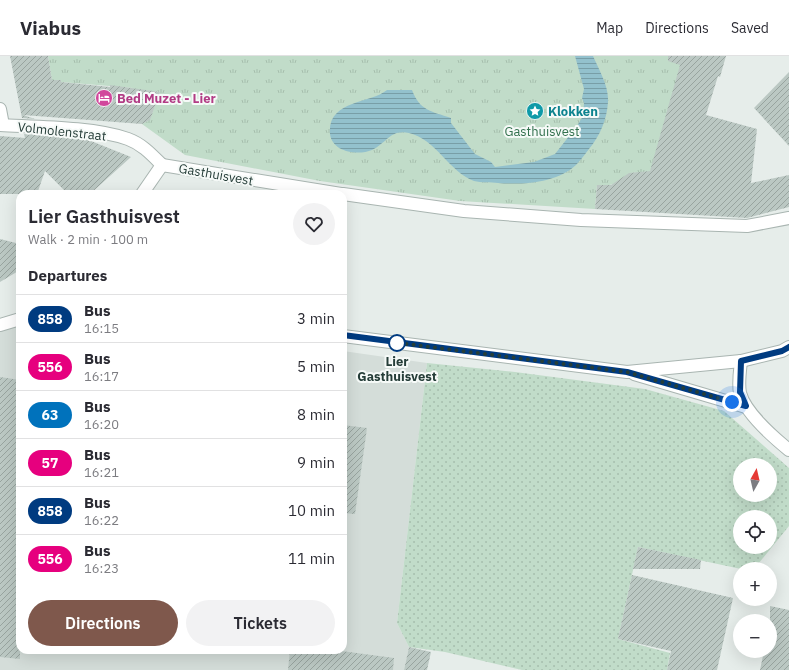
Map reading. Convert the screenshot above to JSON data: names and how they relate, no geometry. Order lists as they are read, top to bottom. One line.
{"streets":{"street":["Volmolenstraat","Gasthuisvest"]},"crossings":[["Volmolenstraat","Gasthuisvest"]],"parks":["Gasthuisvest"],"places":{"hotel":["Bed Muzet - Lier"],"place":["Klokken"],"other":["Lier Gasthuisvest"]},"lines":["bus line 858"],"north":"top","page":{"header":"Viabus","nav":["Map","Directions","Saved"],"heading":[["Lier Gasthuisvest","Walk · 2 min · 100 m"],"Departures"],"list":[{"mark":"858","name":"Bus","note":"16:15","value":"3 min"},{"mark":"556","name":"Bus","note":"16:17","value":"5 min"},{"mark":"63","name":"Bus","note":"16:20","value":"8 min"},{"mark":"57","name":"Bus","note":"16:21","value":"9 min"},{"mark":"858","name":"Bus","note":"16:22","value":"10 min"},{"mark":"556","name":"Bus","note":"16:23","value":"11 min"}],"map_buttons":["+","−"],"buttons":["Directions","Tickets"]}}
